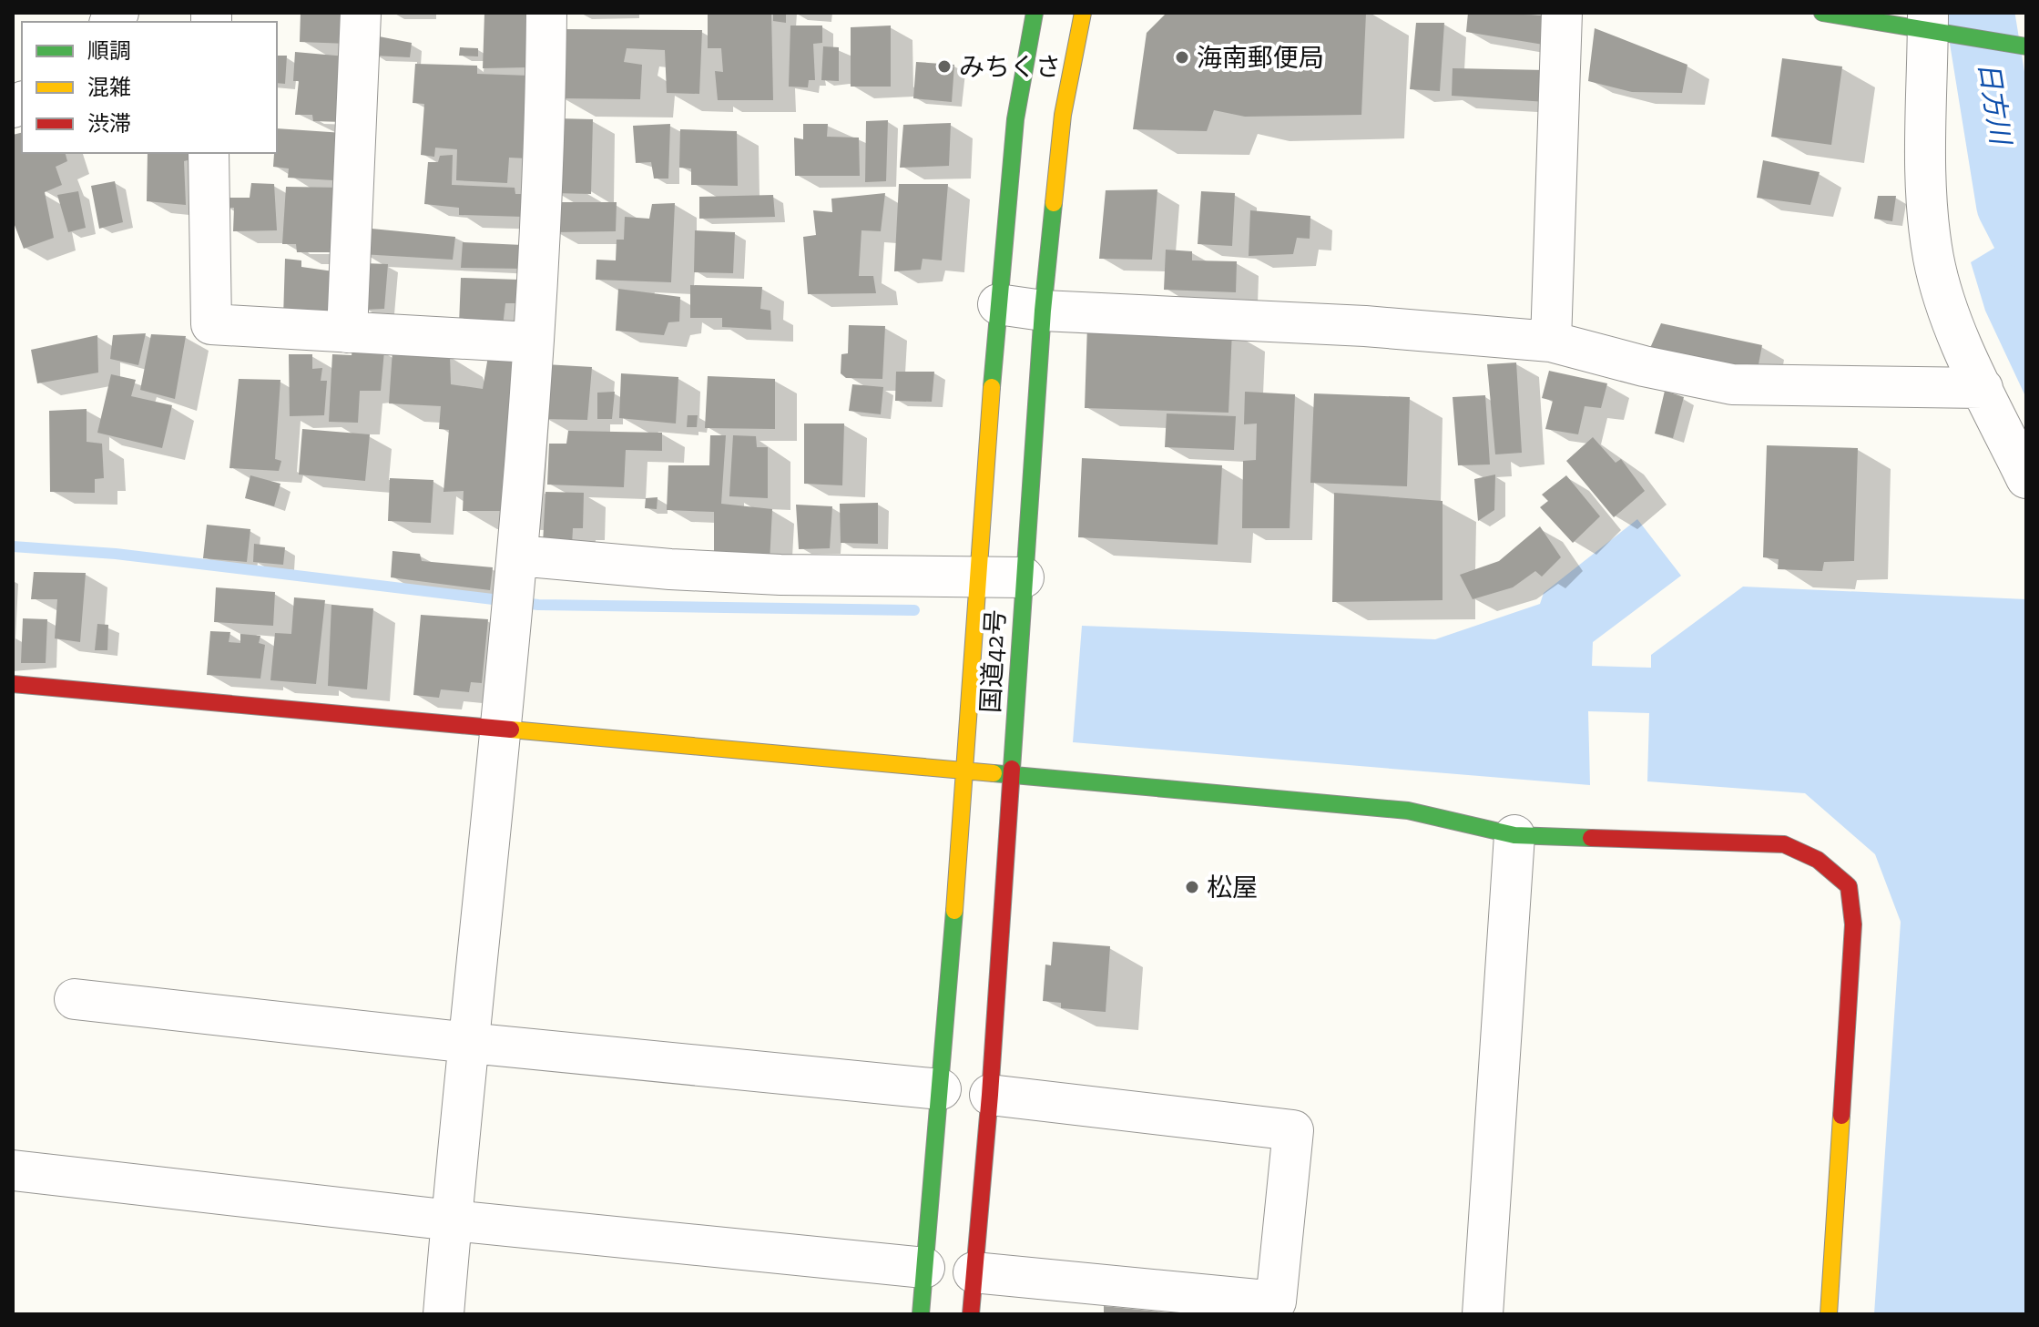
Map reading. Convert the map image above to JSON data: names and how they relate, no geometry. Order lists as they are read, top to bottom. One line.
{"streets":{"main road":["国道42号"]},"water":["日方川"],"places":["海南郵便局","みちくさ","松屋"],"legend":["順調","混雑","渋滞"]}
